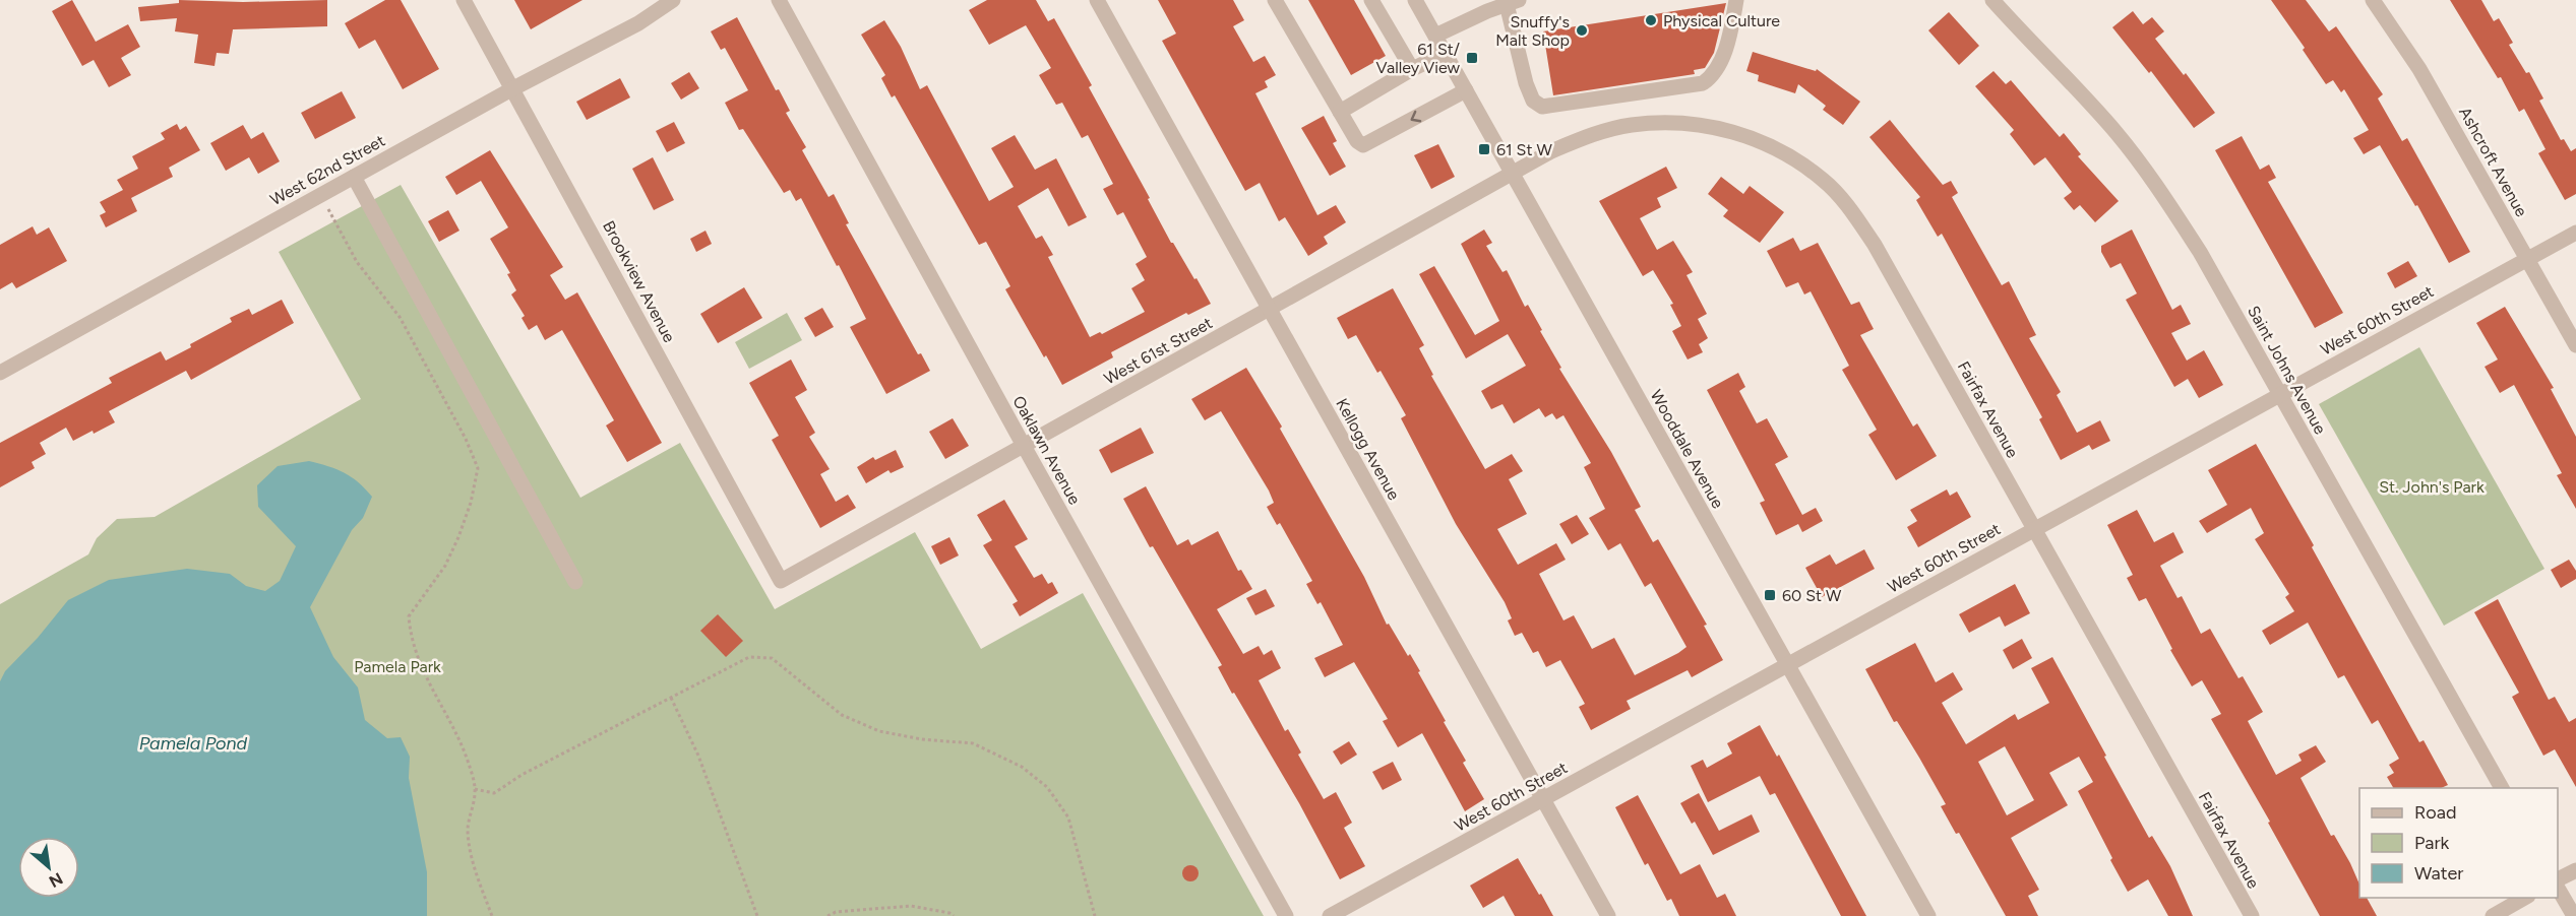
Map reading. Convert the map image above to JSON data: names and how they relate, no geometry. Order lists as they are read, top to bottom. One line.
{"streets":{"street":["Ashcroft Avenue","West 62nd Street","Brookview Avenue","West 60th Street","West 61st Street","Saint Johns Avenue","Fairfax Avenue","Kellogg Avenue","Wooddale Avenue","Oaklawn Avenue"]},"crossings":[["Ashcroft Avenue","West 60th Street"],["West 62nd Street","Brookview Avenue"],["Brookview Avenue","West 61st Street"],["West 60th Street","Saint Johns Avenue"],["West 60th Street","Fairfax Avenue"],["West 60th Street","Kellogg Avenue"],["West 60th Street","Wooddale Avenue"],["West 61st Street","Fairfax Avenue"],["West 61st Street","Kellogg Avenue"],["West 61st Street","Wooddale Avenue"],["West 61st Street","Oaklawn Avenue"]],"water":["Pamela Pond"],"parks":["St. John's Park","Pamela Park"],"places":{"other":["Physical Culture","Snuffy's Malt Shop"],"transit":["61 St/ Valley View","61 St W","60 St W"]},"legend":["Road","Park","Water"],"north":"bottom right"}
